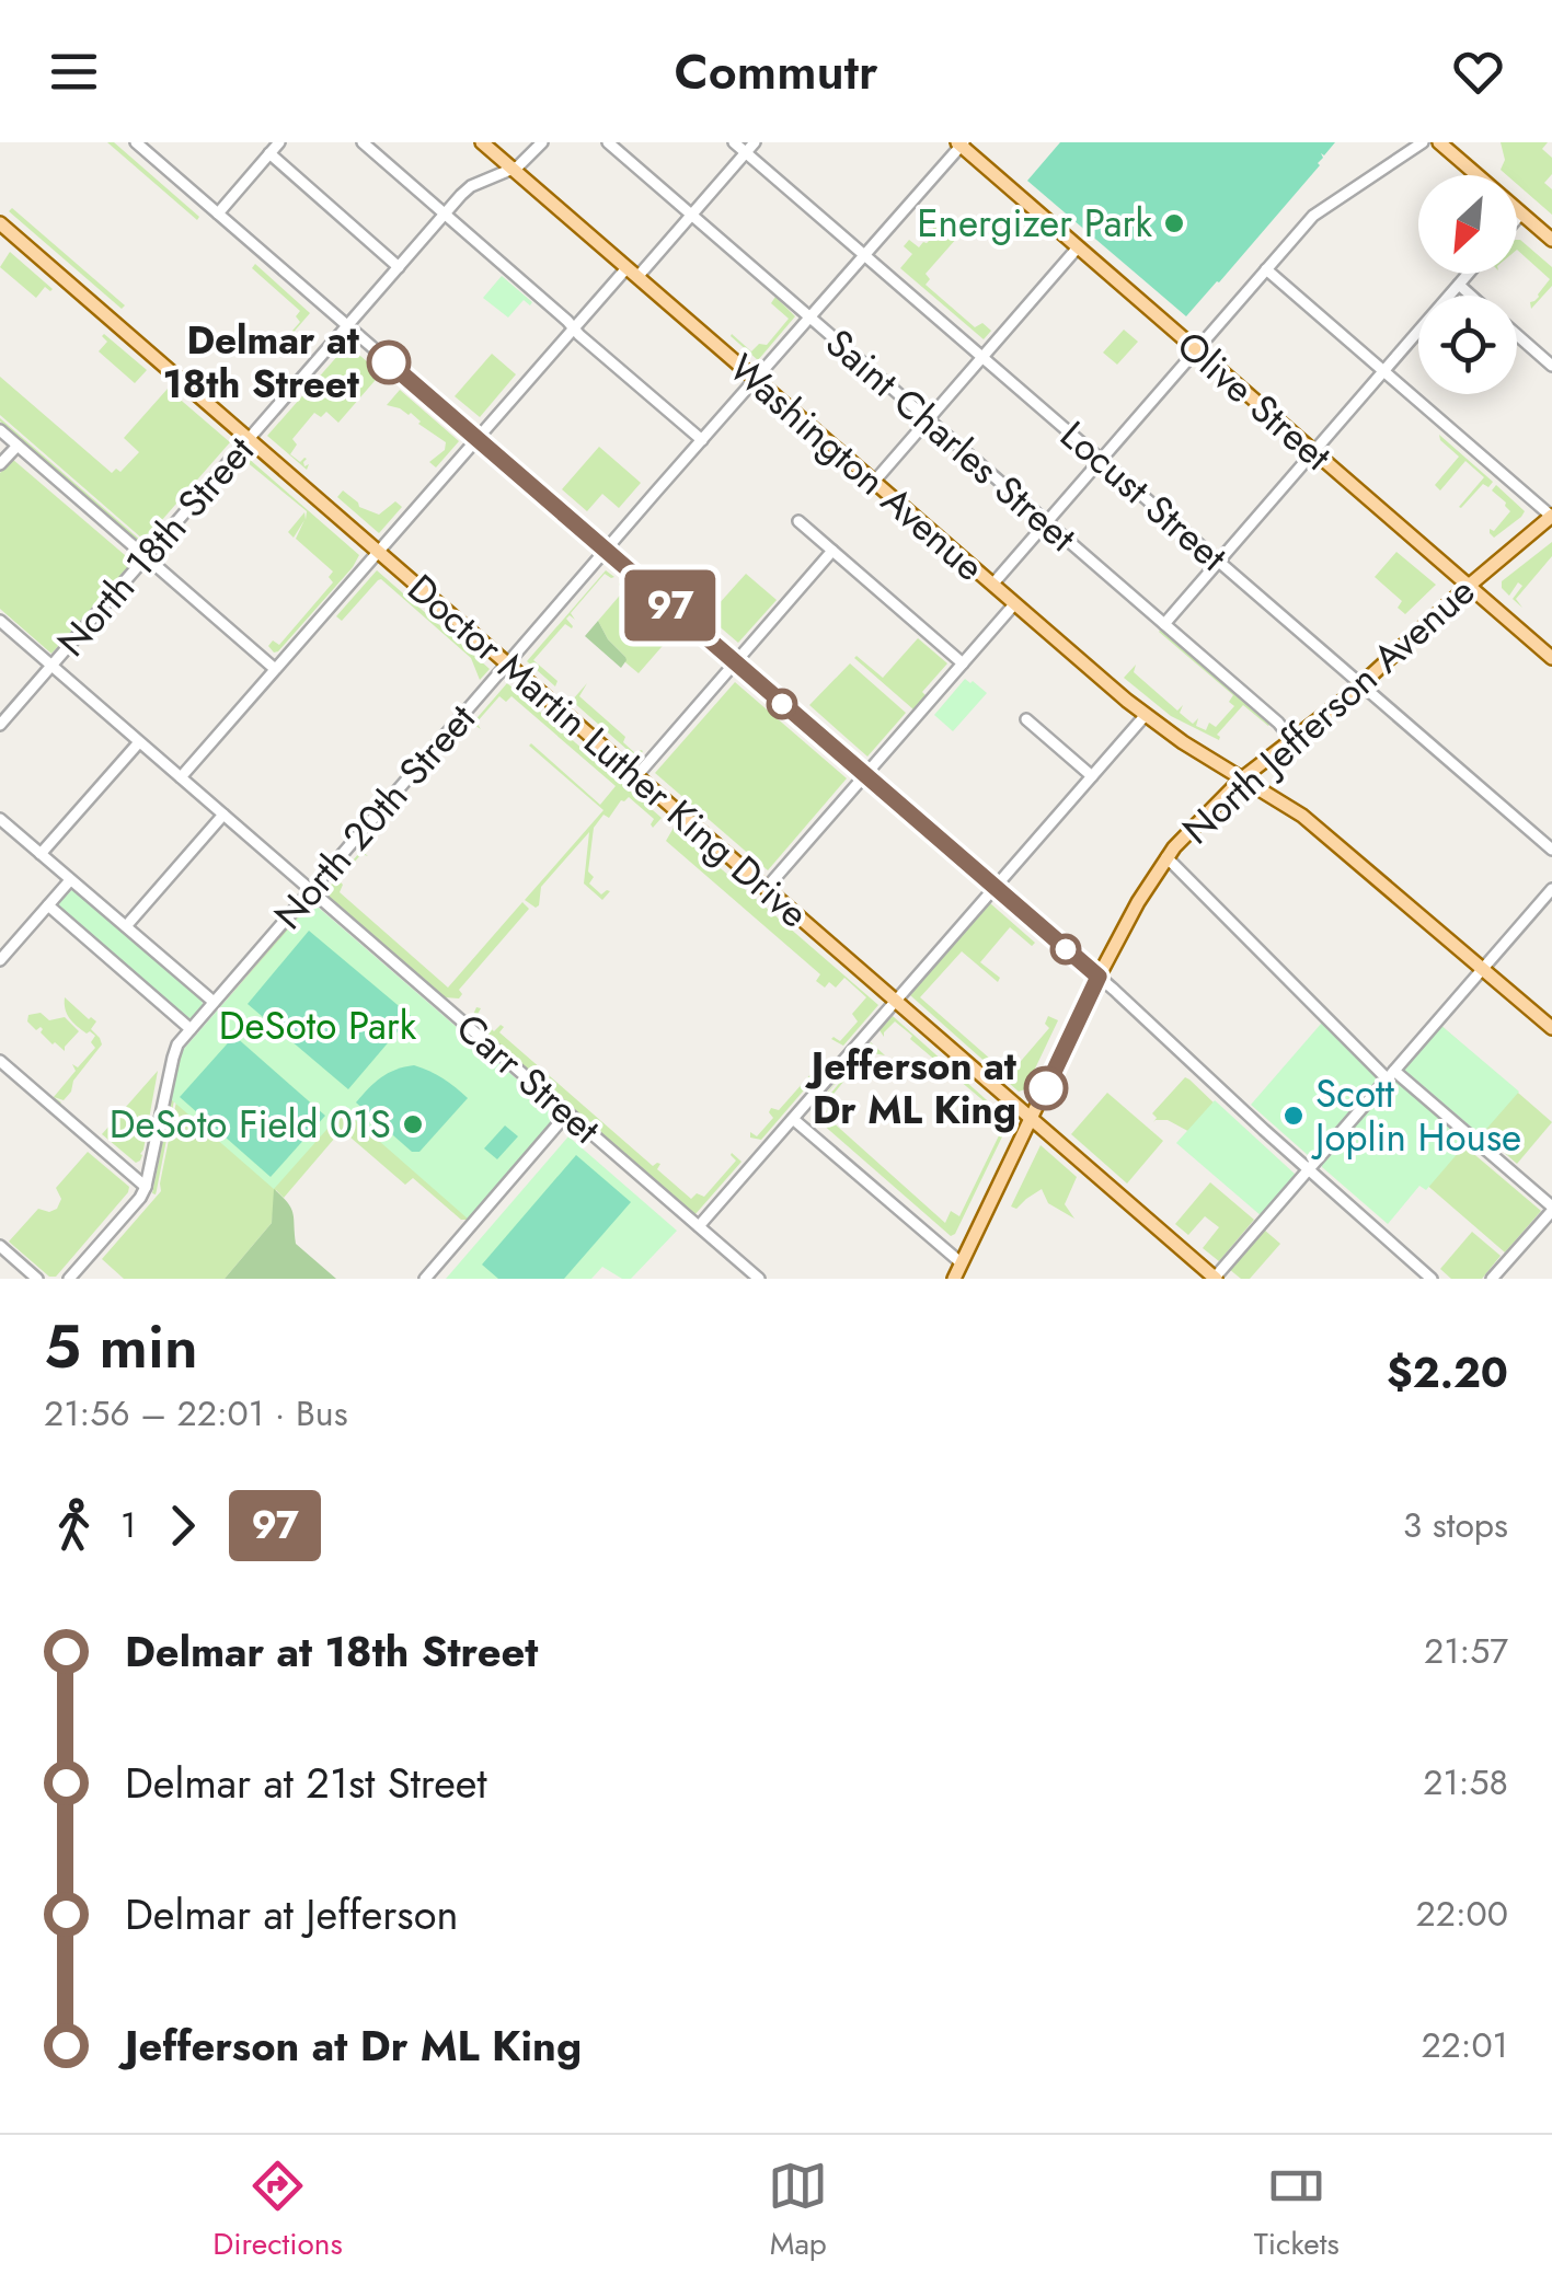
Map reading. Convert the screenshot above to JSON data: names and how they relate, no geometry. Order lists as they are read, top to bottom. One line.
{"streets":{"main road":["Olive Street","Washington Avenue","North Jefferson Avenue","Doctor Martin Luther King Drive"],"street":["Saint Charles Street","Locust Street","North 18th Street","North 20th Street","Carr Street"]},"crossings":[["Olive Street","North Jefferson Avenue"],["Olive Street","North 20th Street"],["Saint Charles Street","North Jefferson Avenue"],["Saint Charles Street","North 20th Street"],["Washington Avenue","North 18th Street"],["Washington Avenue","North Jefferson Avenue"],["Washington Avenue","North 20th Street"],["Locust Street","North Jefferson Avenue"],["Locust Street","North 20th Street"],["North 18th Street","Doctor Martin Luther King Drive"],["North 18th Street","Carr Street"],["North Jefferson Avenue","Doctor Martin Luther King Drive"],["Doctor Martin Luther King Drive","North 20th Street"],["North 20th Street","Carr Street"]],"parks":["DeSoto Park"],"places":["Energizer Park","Delmar at 18th Street","Jefferson at Dr ML King","Scott Joplin House","DeSoto Field 01S"],"lines":["bus line 97"],"north":"bottom left","page":{"header":"Commutr","on_map":"97","heading":["5 min","21:56 – 22:01 · Bus","$2.20"],"legs":["1","97","3 stops"],"list":[{"name":"Delmar at 18th Street","value":"21:57"},{"name":"Delmar at 21st Street","value":"21:58"},{"name":"Delmar at Jefferson","value":"22:00"},{"name":"Jefferson at Dr ML King","value":"22:01"}],"tabs":["Directions","Map","Tickets"]}}
